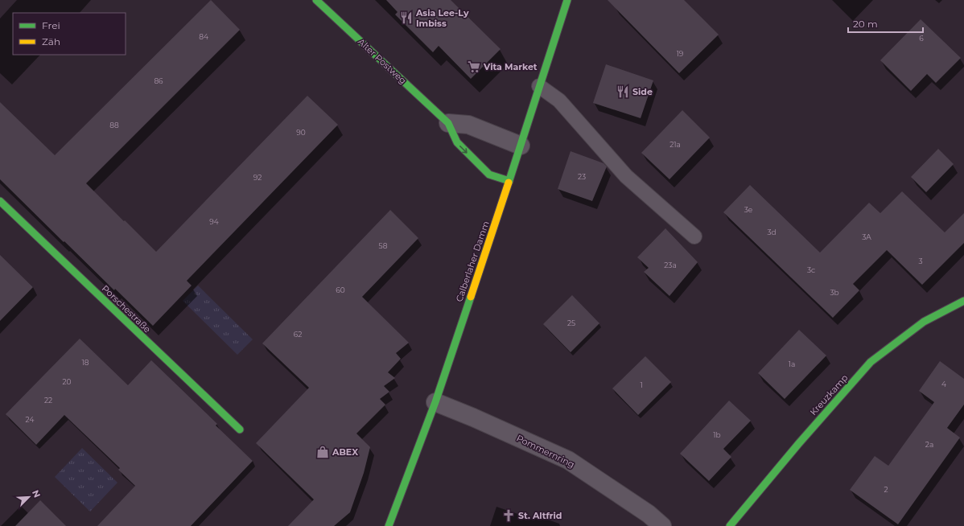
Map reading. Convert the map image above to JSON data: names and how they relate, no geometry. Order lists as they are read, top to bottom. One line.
{"streets":{"street":["Alter Postweg","Calberlaher Damm","Porschestraße","Kreuzkamp","Pommernring"]},"crossings":[["Alter Postweg","Calberlaher Damm"],["Calberlaher Damm","Pommernring"]],"places":{"restaurant":["Asia Lee-Ly Imbiss","Side"],"supermarket":["Vita Market"],"shop":["ABEX"],"church":["St. Altfrid"]},"house_numbers":["84","6","19","86","88","90","21a","23","92","3e","94","3d","3A","58","3","23a","3c","60","3b","25","62","18","1a","20","4","1","22","24","1b","2a","2"],"legend":["Frei","Zäh"],"scale_bar":"20 m","north":"top right"}
